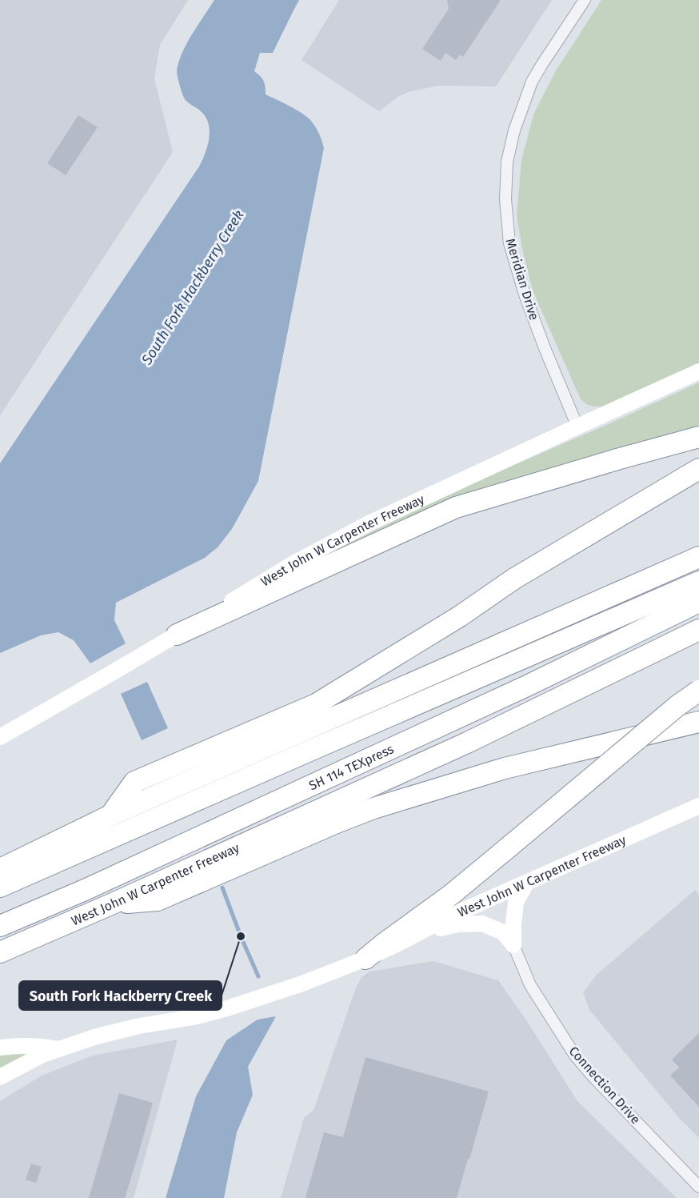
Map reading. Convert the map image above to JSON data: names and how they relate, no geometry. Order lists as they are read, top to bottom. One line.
{"streets":{"highway":["West John W Carpenter Freeway","SH 114 TEXpress"],"street":["Meridian Drive","Connection Drive"]},"crossings":[["Meridian Drive","West John W Carpenter Freeway"]],"water":["South Fork Hackberry Creek"],"places":["South Fork Hackberry Creek"]}
